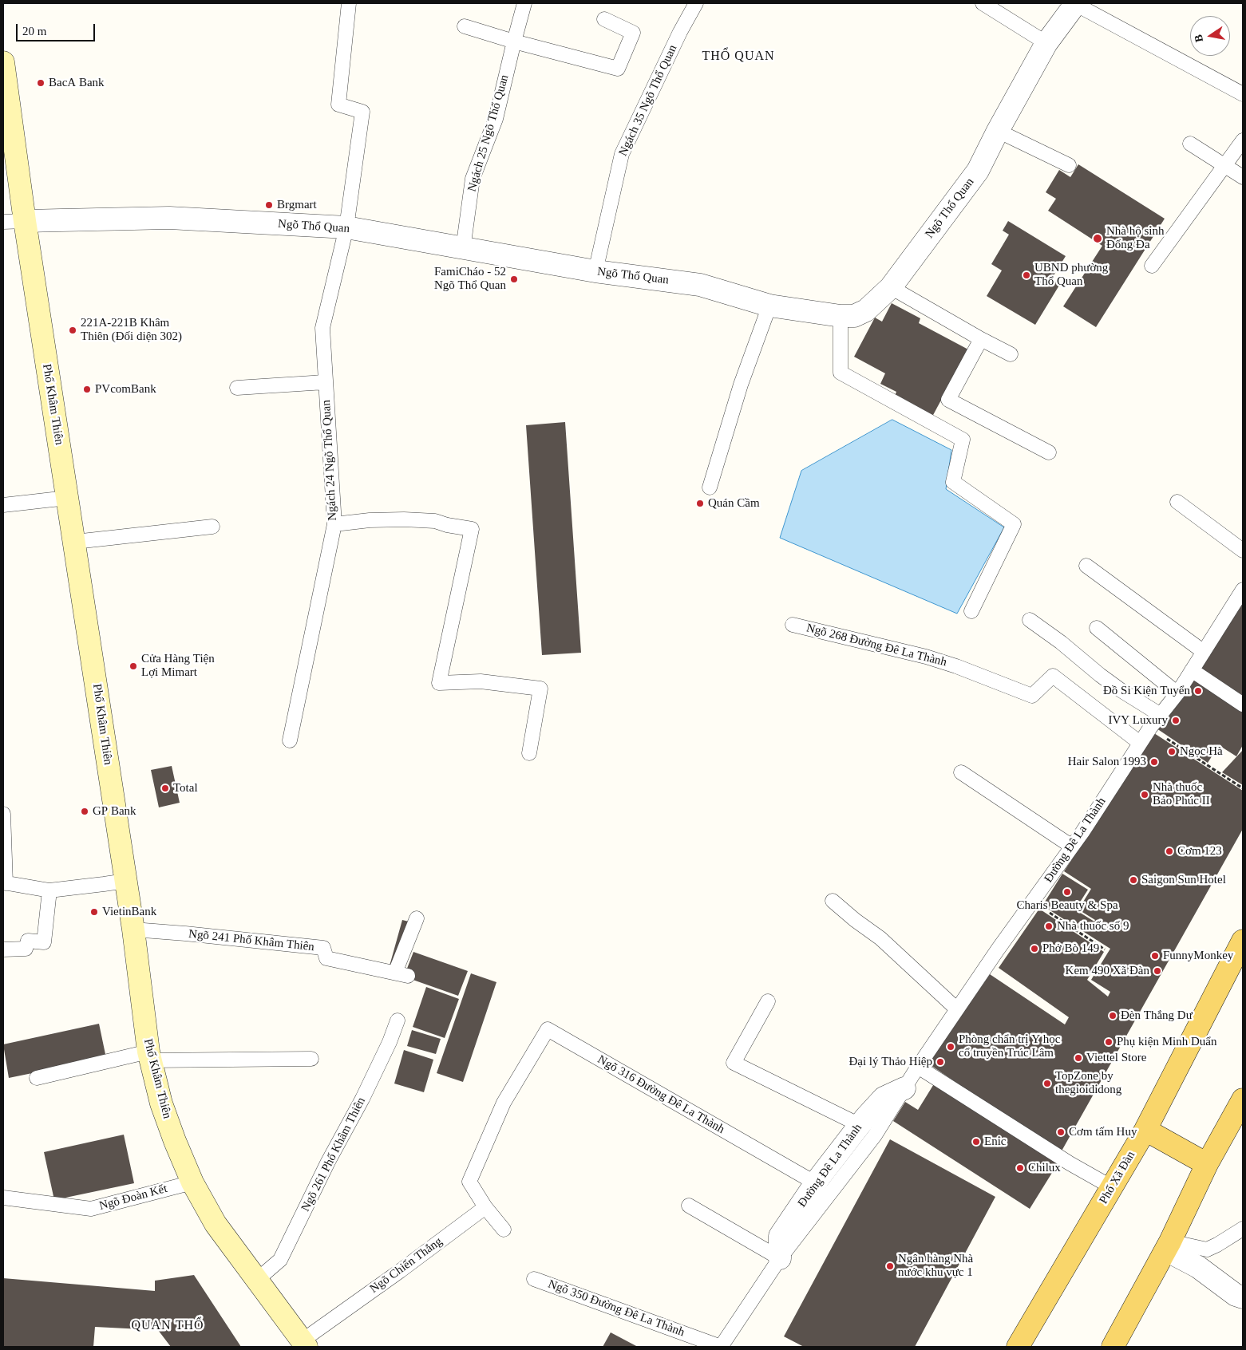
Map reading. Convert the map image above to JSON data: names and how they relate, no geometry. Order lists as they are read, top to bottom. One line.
{"streets":{"main road":["Phố Khâm Thiên","Phố Xã Đàn"],"street":["Ngõ Thổ Quan","Đường Đê La Thành"],"lane":["Ngách 35 Ngõ Thổ Quan","Ngách 25 Ngõ Thổ Quan","Ngách 24 Ngõ Thổ Quan","Ngõ 268 Đường Đê La Thành","Ngõ 241 Phố Khâm Thiên","Ngõ 316 Đường Đê La Thành","Ngõ 261 Phố Khâm Thiên","Ngõ Đoàn Kết","Ngõ Chiến Thắng","Ngõ 350 Đường Đê La Thành"]},"crossings":[["Ngách 35 Ngõ Thổ Quan","Ngõ Thổ Quan"],["Ngách 25 Ngõ Thổ Quan","Ngõ Thổ Quan"],["Ngõ Thổ Quan","Phố Khâm Thiên"],["Ngõ Thổ Quan","Ngách 24 Ngõ Thổ Quan"],["Phố Khâm Thiên","Ngõ 241 Phố Khâm Thiên"],["Phố Khâm Thiên","Ngõ 261 Phố Khâm Thiên"],["Phố Khâm Thiên","Ngõ Đoàn Kết"],["Phố Khâm Thiên","Ngõ Chiến Thắng"],["Ngõ 268 Đường Đê La Thành","Đường Đê La Thành"],["Đường Đê La Thành","Ngõ 316 Đường Đê La Thành"],["Đường Đê La Thành","Ngõ 350 Đường Đê La Thành"],["Ngõ 316 Đường Đê La Thành","Ngõ Chiến Thắng"]],"districts":["THỔ QUAN","QUAN THỔ"],"places":["BacA Bank","Brgmart","Nhà hộ sinh Đống Đa","UBND phường Thổ Quan","FamiCháo - 52 Ngõ Thổ Quan","221A-221B Khâm Thiên (Đối diện 302)","PVcomBank","Quán Cầm","Cửa Hàng Tiện Lợi Mimart","Đồ Si Kiện Tuyển","IVY Luxury","Ngọc Hà","Hair Salon 1993","Total","Nhà thuốc Bảo Phúc II","GP Bank","Cơm 123","Saigon Sun Hotel","Charis Beauty & Spa","VietinBank","Nhà thuốc số 9","Phở Bò 149","FunnyMonkey","Kem 490 Xã Đàn","Đèn Thắng Dư","Phụ kiện Minh Duẩn","Phòng chẩn trị Y học cổ truyền Trúc Lâm","Viettel Store","Đại lý Thảo Hiệp","TopZone by thegioididong","Cơm tấm Huy","Enic","Chilux","Ngân hàng Nhà nước khu vực 1"],"scale_bar":"20 m","north":"left"}
